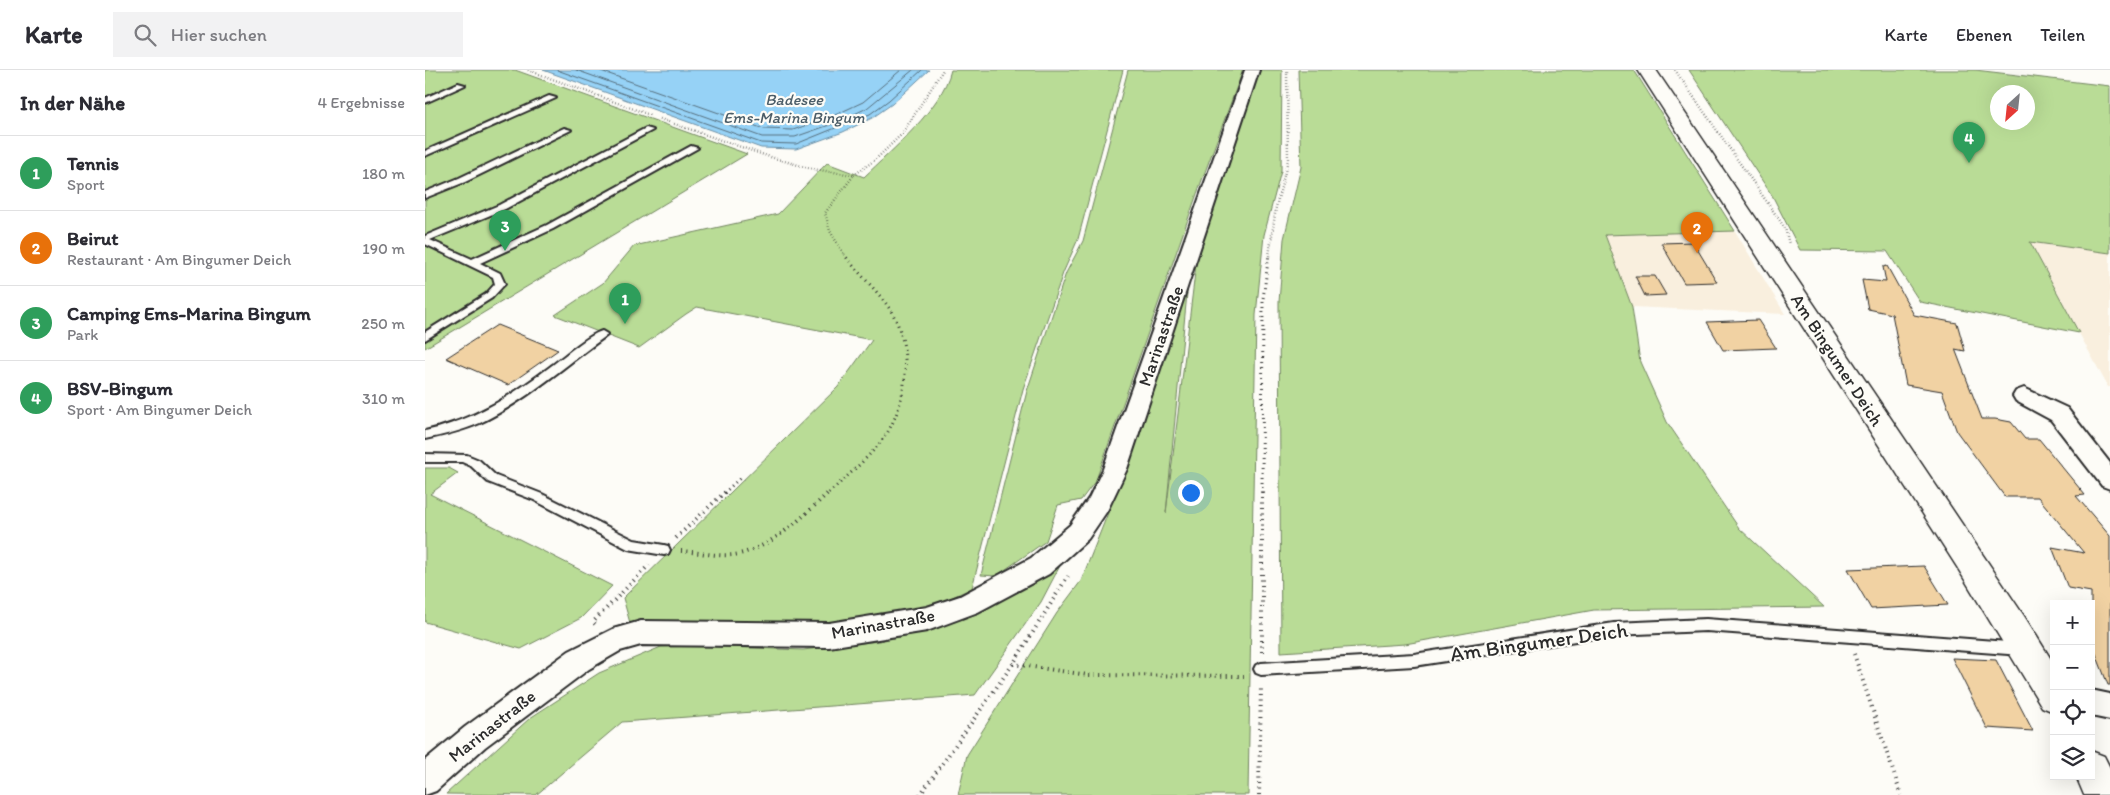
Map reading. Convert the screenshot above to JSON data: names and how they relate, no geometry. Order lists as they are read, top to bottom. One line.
{"streets":{"main road":["Am Bingumer Deich"],"street":["Marinastraße"]},"water":["Badesee Ems-Marina Bingum"],"north":"bottom left","page":{"header":"Karte","search":"Hier suchen","nav":["Karte","Ebenen","Teilen"],"heading":["In der Nähe","4 Ergebnisse"],"pins":["4","3","2","1"],"list":[{"mark":"1","name":"Tennis","note":"Sport","value":"180 m"},{"mark":"2","name":"Beirut","note":"Restaurant · Am Bingumer Deich","value":"190 m"},{"mark":"3","name":"Camping Ems-Marina Bingum","note":"Park","value":"250 m"},{"mark":"4","name":"BSV-Bingum","note":"Sport · Am Bingumer Deich","value":"310 m"}],"map_buttons":["+","−"]}}
